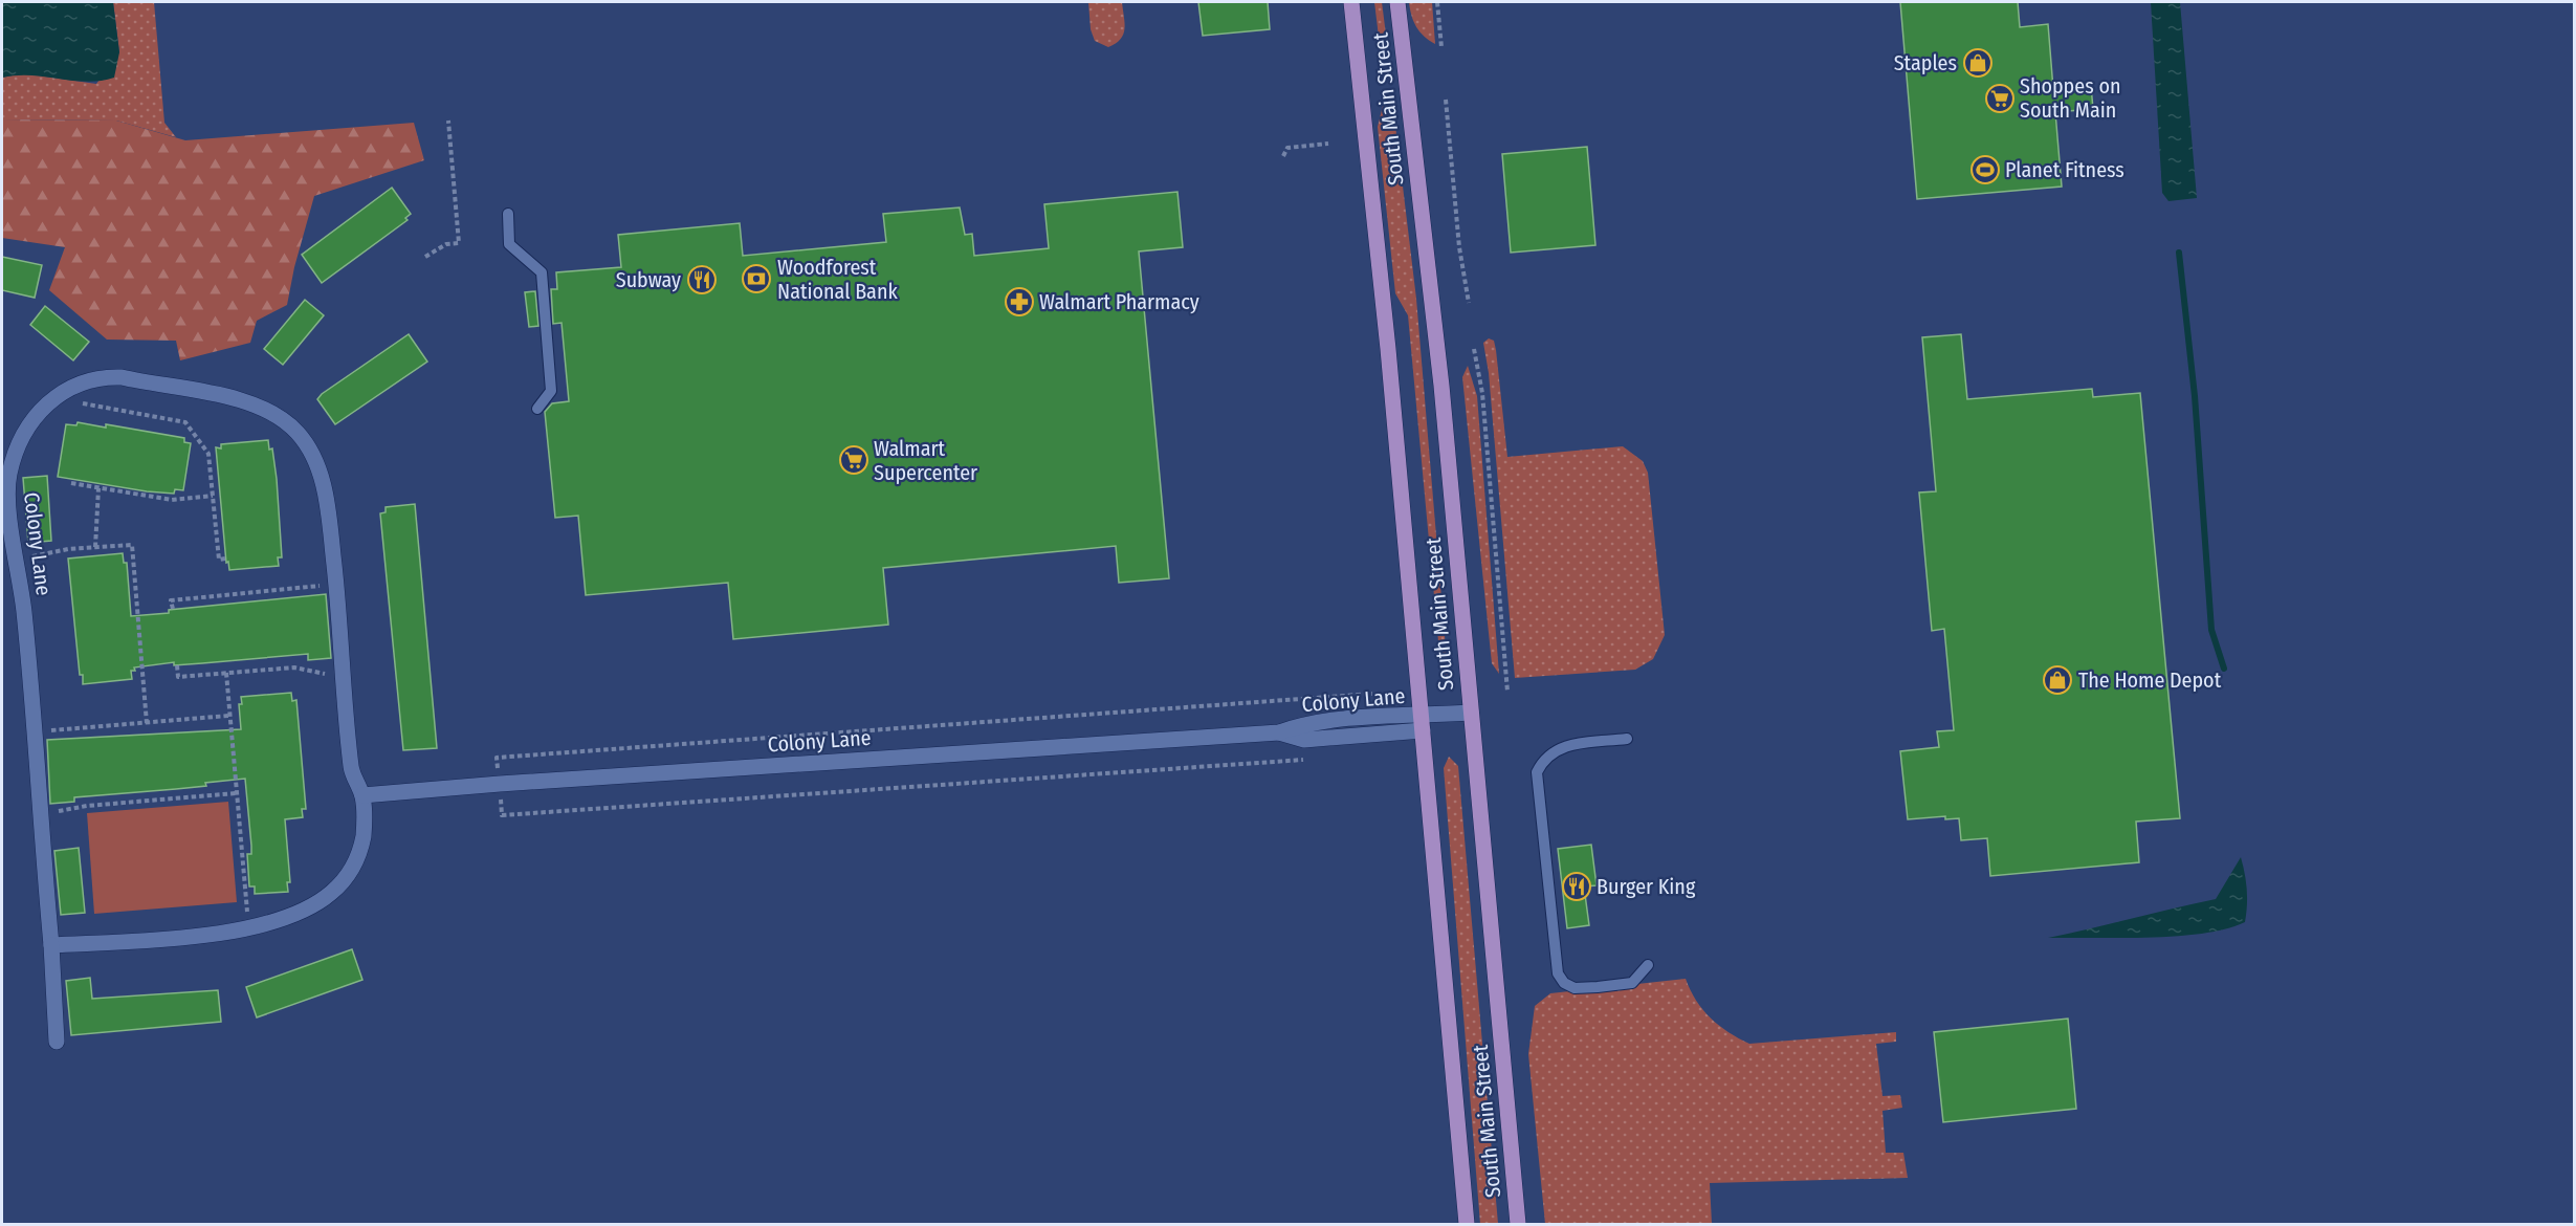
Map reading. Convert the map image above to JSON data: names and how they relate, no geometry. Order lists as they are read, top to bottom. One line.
{"streets":{"main road":["South Main Street"],"street":["Colony Lane"]},"crossings":[["South Main Street","Colony Lane"]],"places":{"shop":["Staples","The Home Depot"],"supermarket":["Shoppes on South Main","Walmart Supercenter"],"sports":["Planet Fitness"],"bank":["Woodforest National Bank"],"restaurant":["Subway","Burger King"],"pharmacy":["Walmart Pharmacy"]}}
